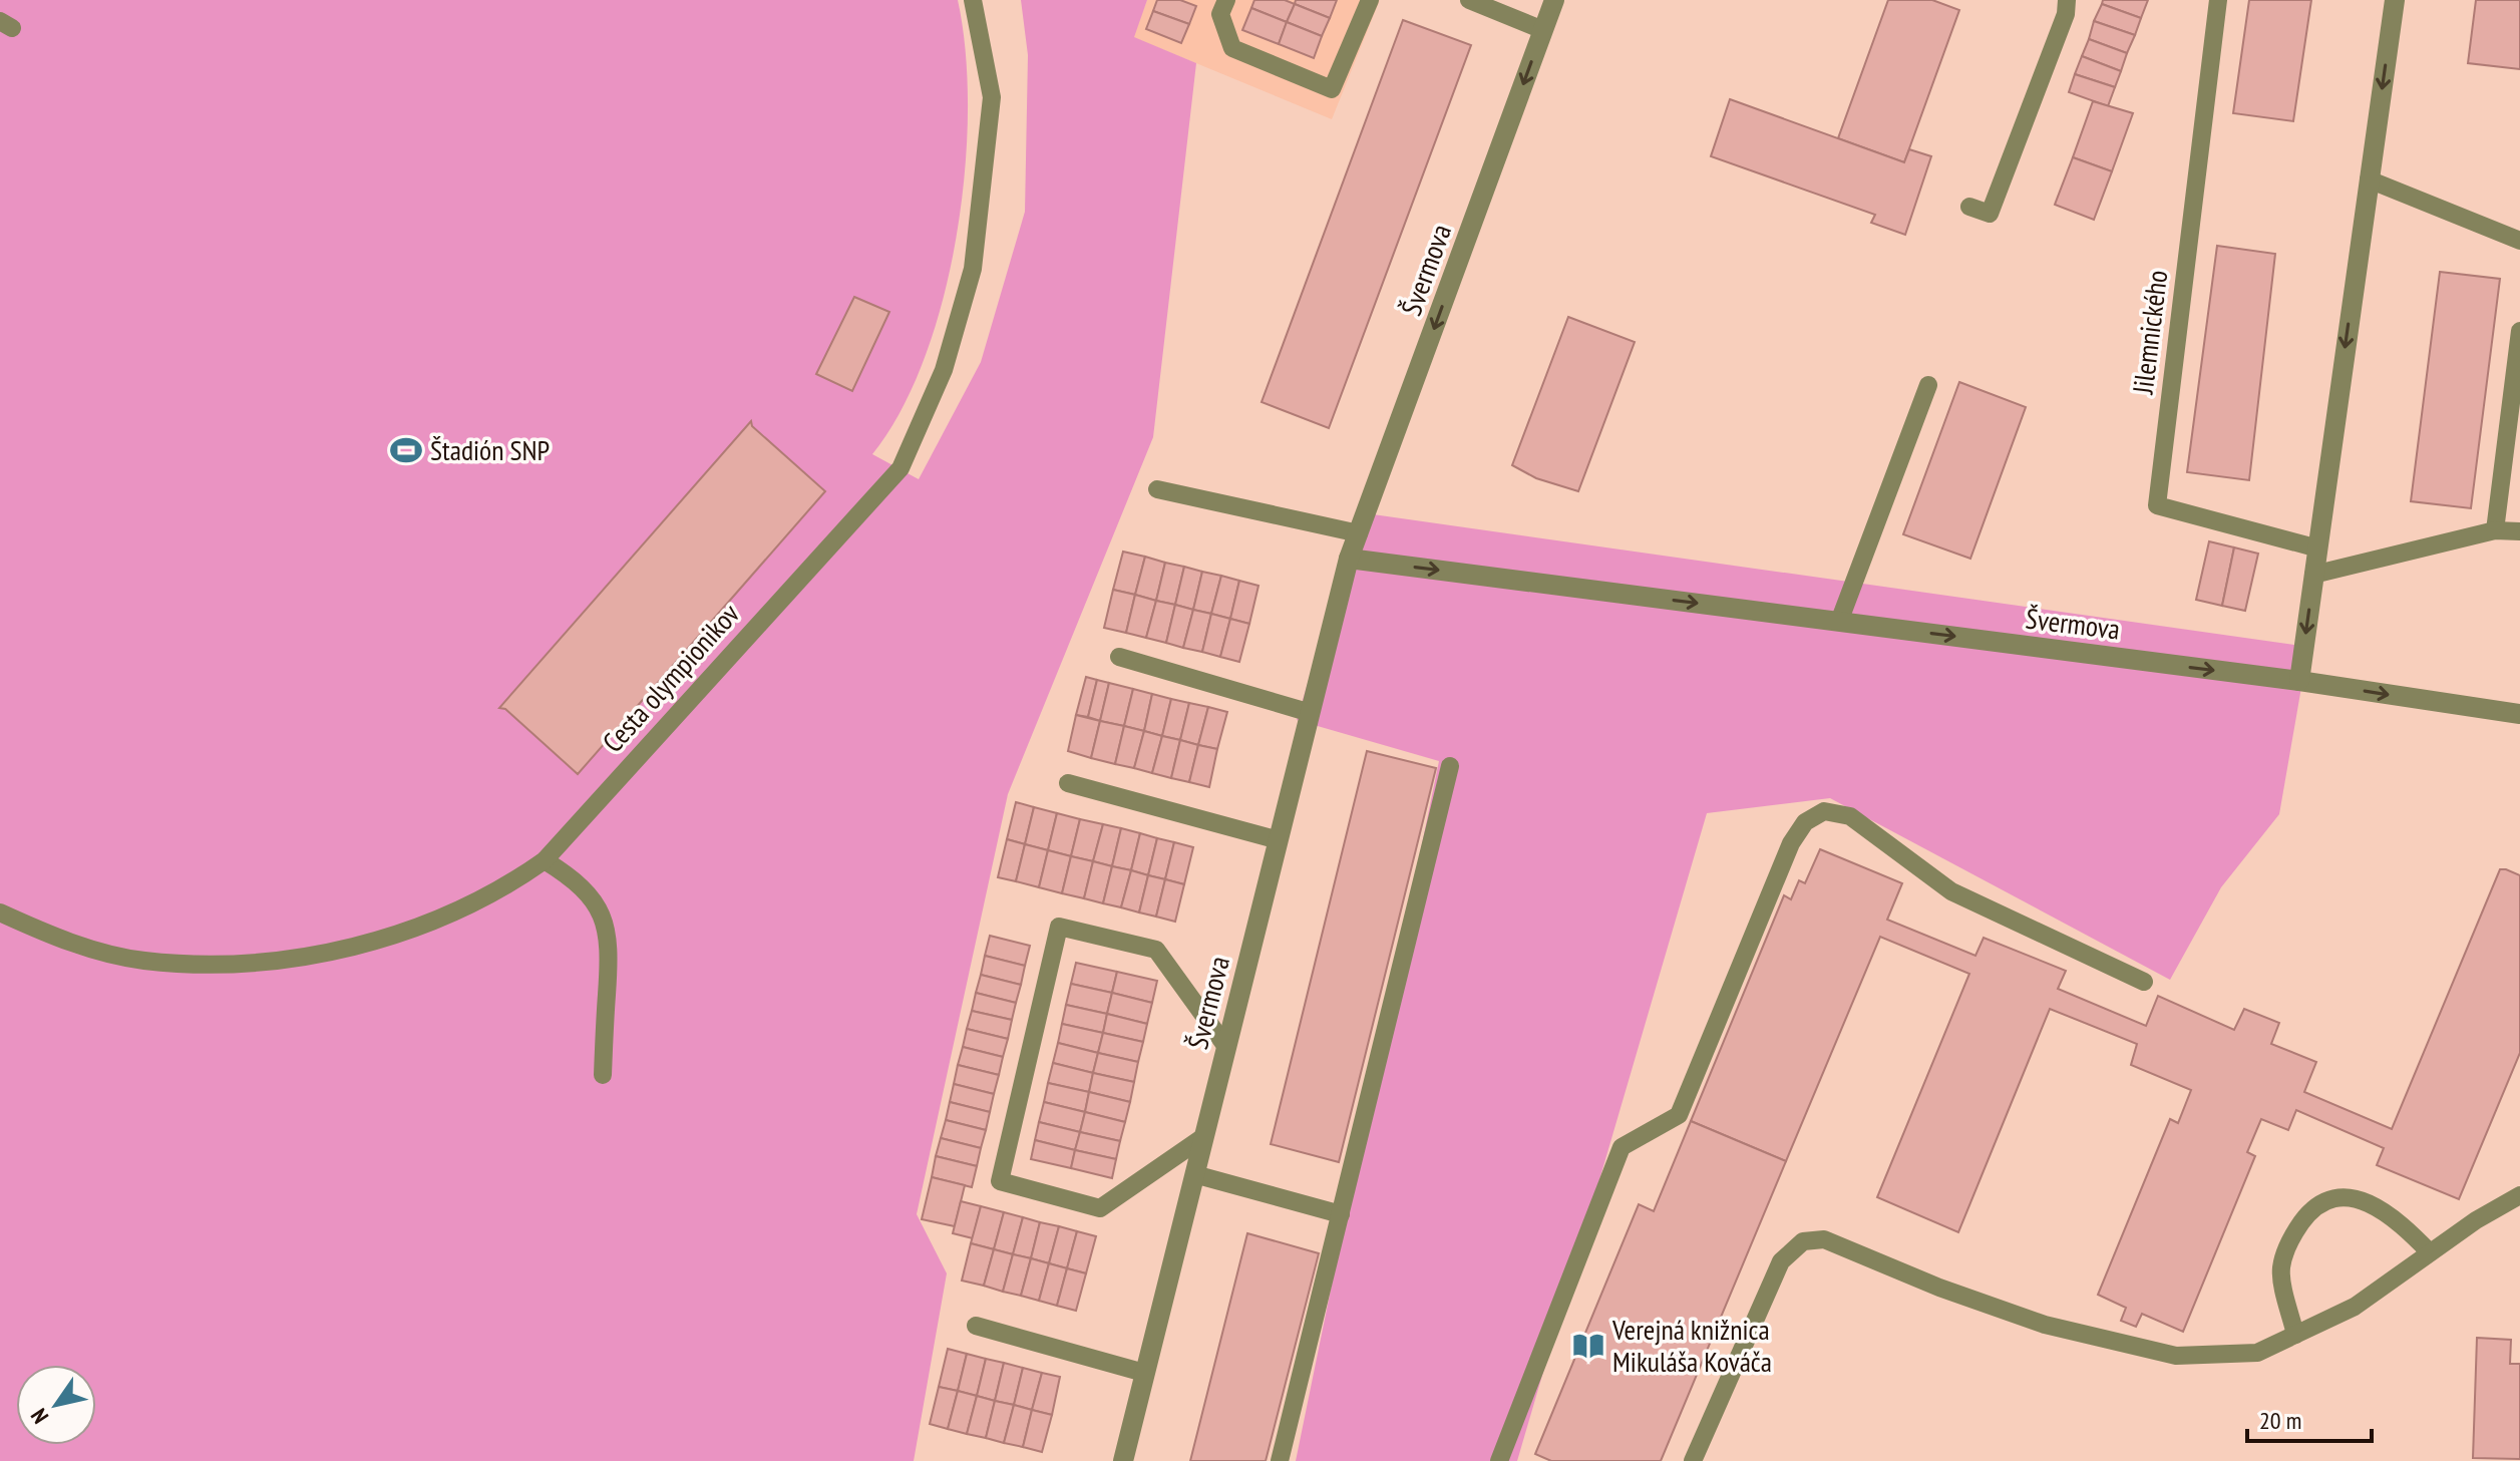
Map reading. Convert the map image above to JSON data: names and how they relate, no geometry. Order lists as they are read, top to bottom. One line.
{"streets":{"street":["Švermova"],"lane":["Jilemnického","Cesta olympionikov"]},"places":{"sports":["Štadión SNP"],"library":["Verejná knižnica Mikuláša Kováča"]},"scale_bar":"20 m","north":"bottom left"}
